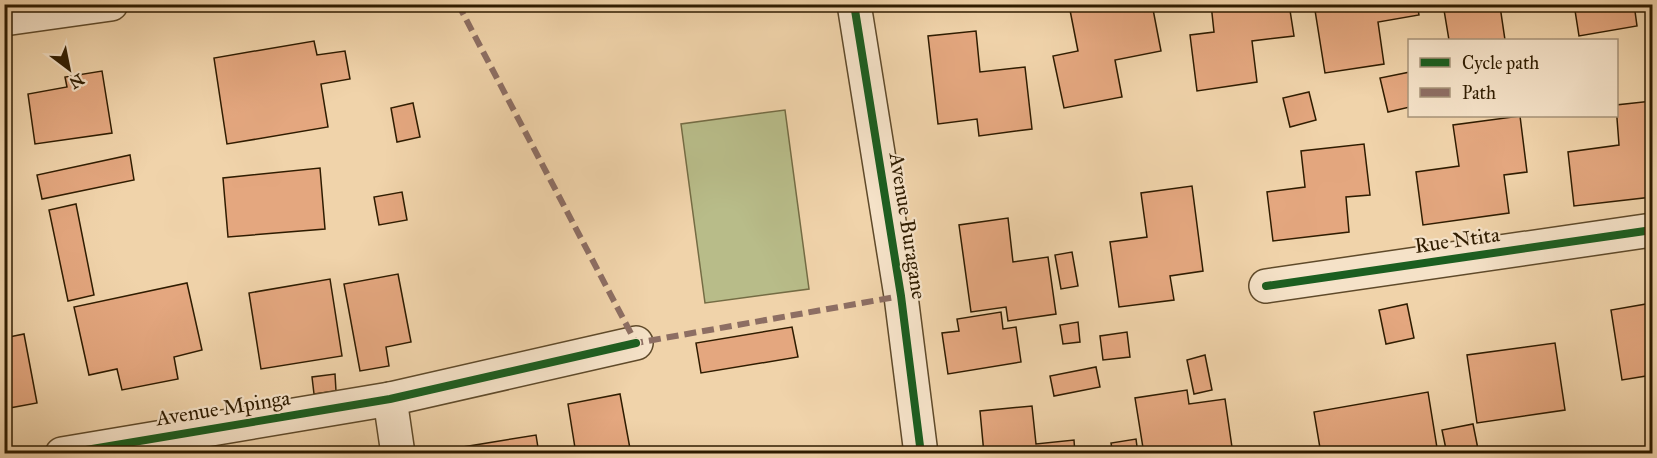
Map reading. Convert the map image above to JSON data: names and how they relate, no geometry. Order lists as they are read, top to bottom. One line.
{"streets":{"street":["Avenue Buragane","Rue Ntita","Avenue Mpinga"]},"legend":["Cycle path","Path"],"north":"bottom right"}
